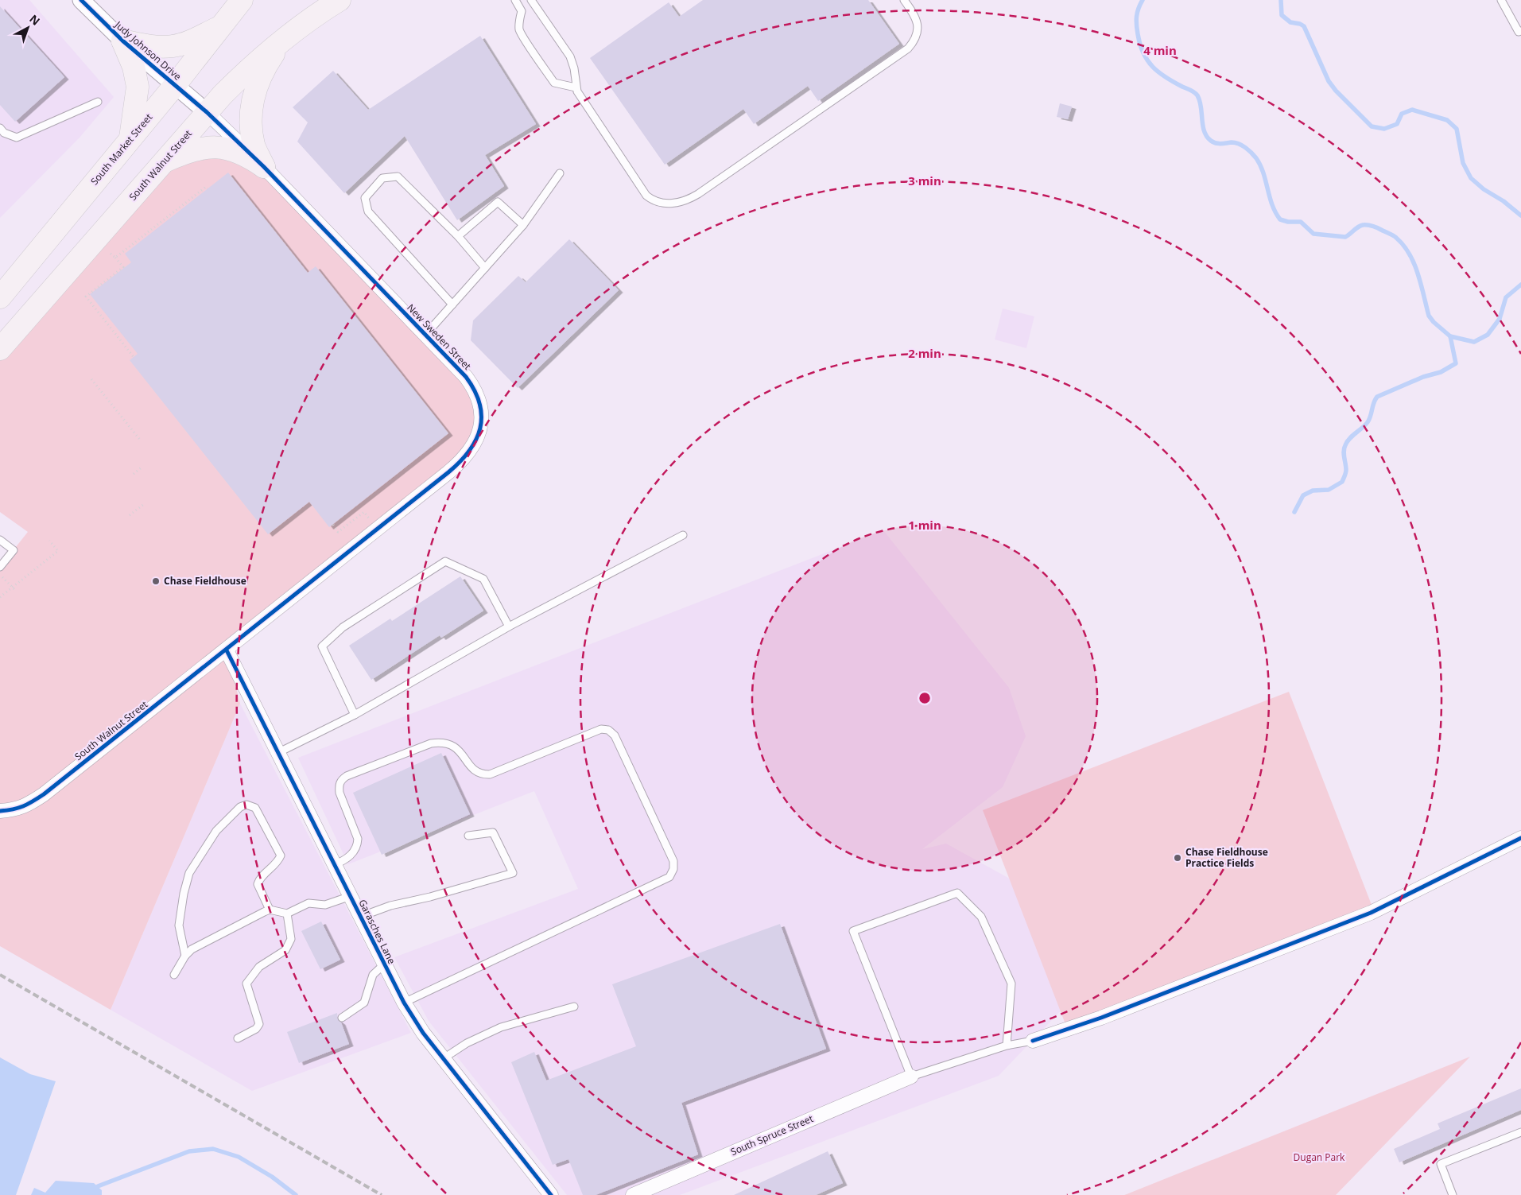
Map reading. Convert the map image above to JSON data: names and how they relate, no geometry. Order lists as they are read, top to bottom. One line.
{"streets":{"main road":["South Market Street","South Walnut Street"],"street":["Judy Johnson Drive","New Sweden Street","Garasches Lane","South Spruce Street"]},"crossings":[["Judy Johnson Drive","South Market Street"],["Judy Johnson Drive","South Walnut Street"],["Judy Johnson Drive","New Sweden Street"],["South Walnut Street","New Sweden Street"],["South Walnut Street","Garasches Lane"],["New Sweden Street","Garasches Lane"]],"parks":["Dugan Park"],"places":["Chase Fieldhouse","Chase Fieldhouse Practice Fields"],"north":"top right","rings":["4 min","3 min","2 min","1 min"]}
